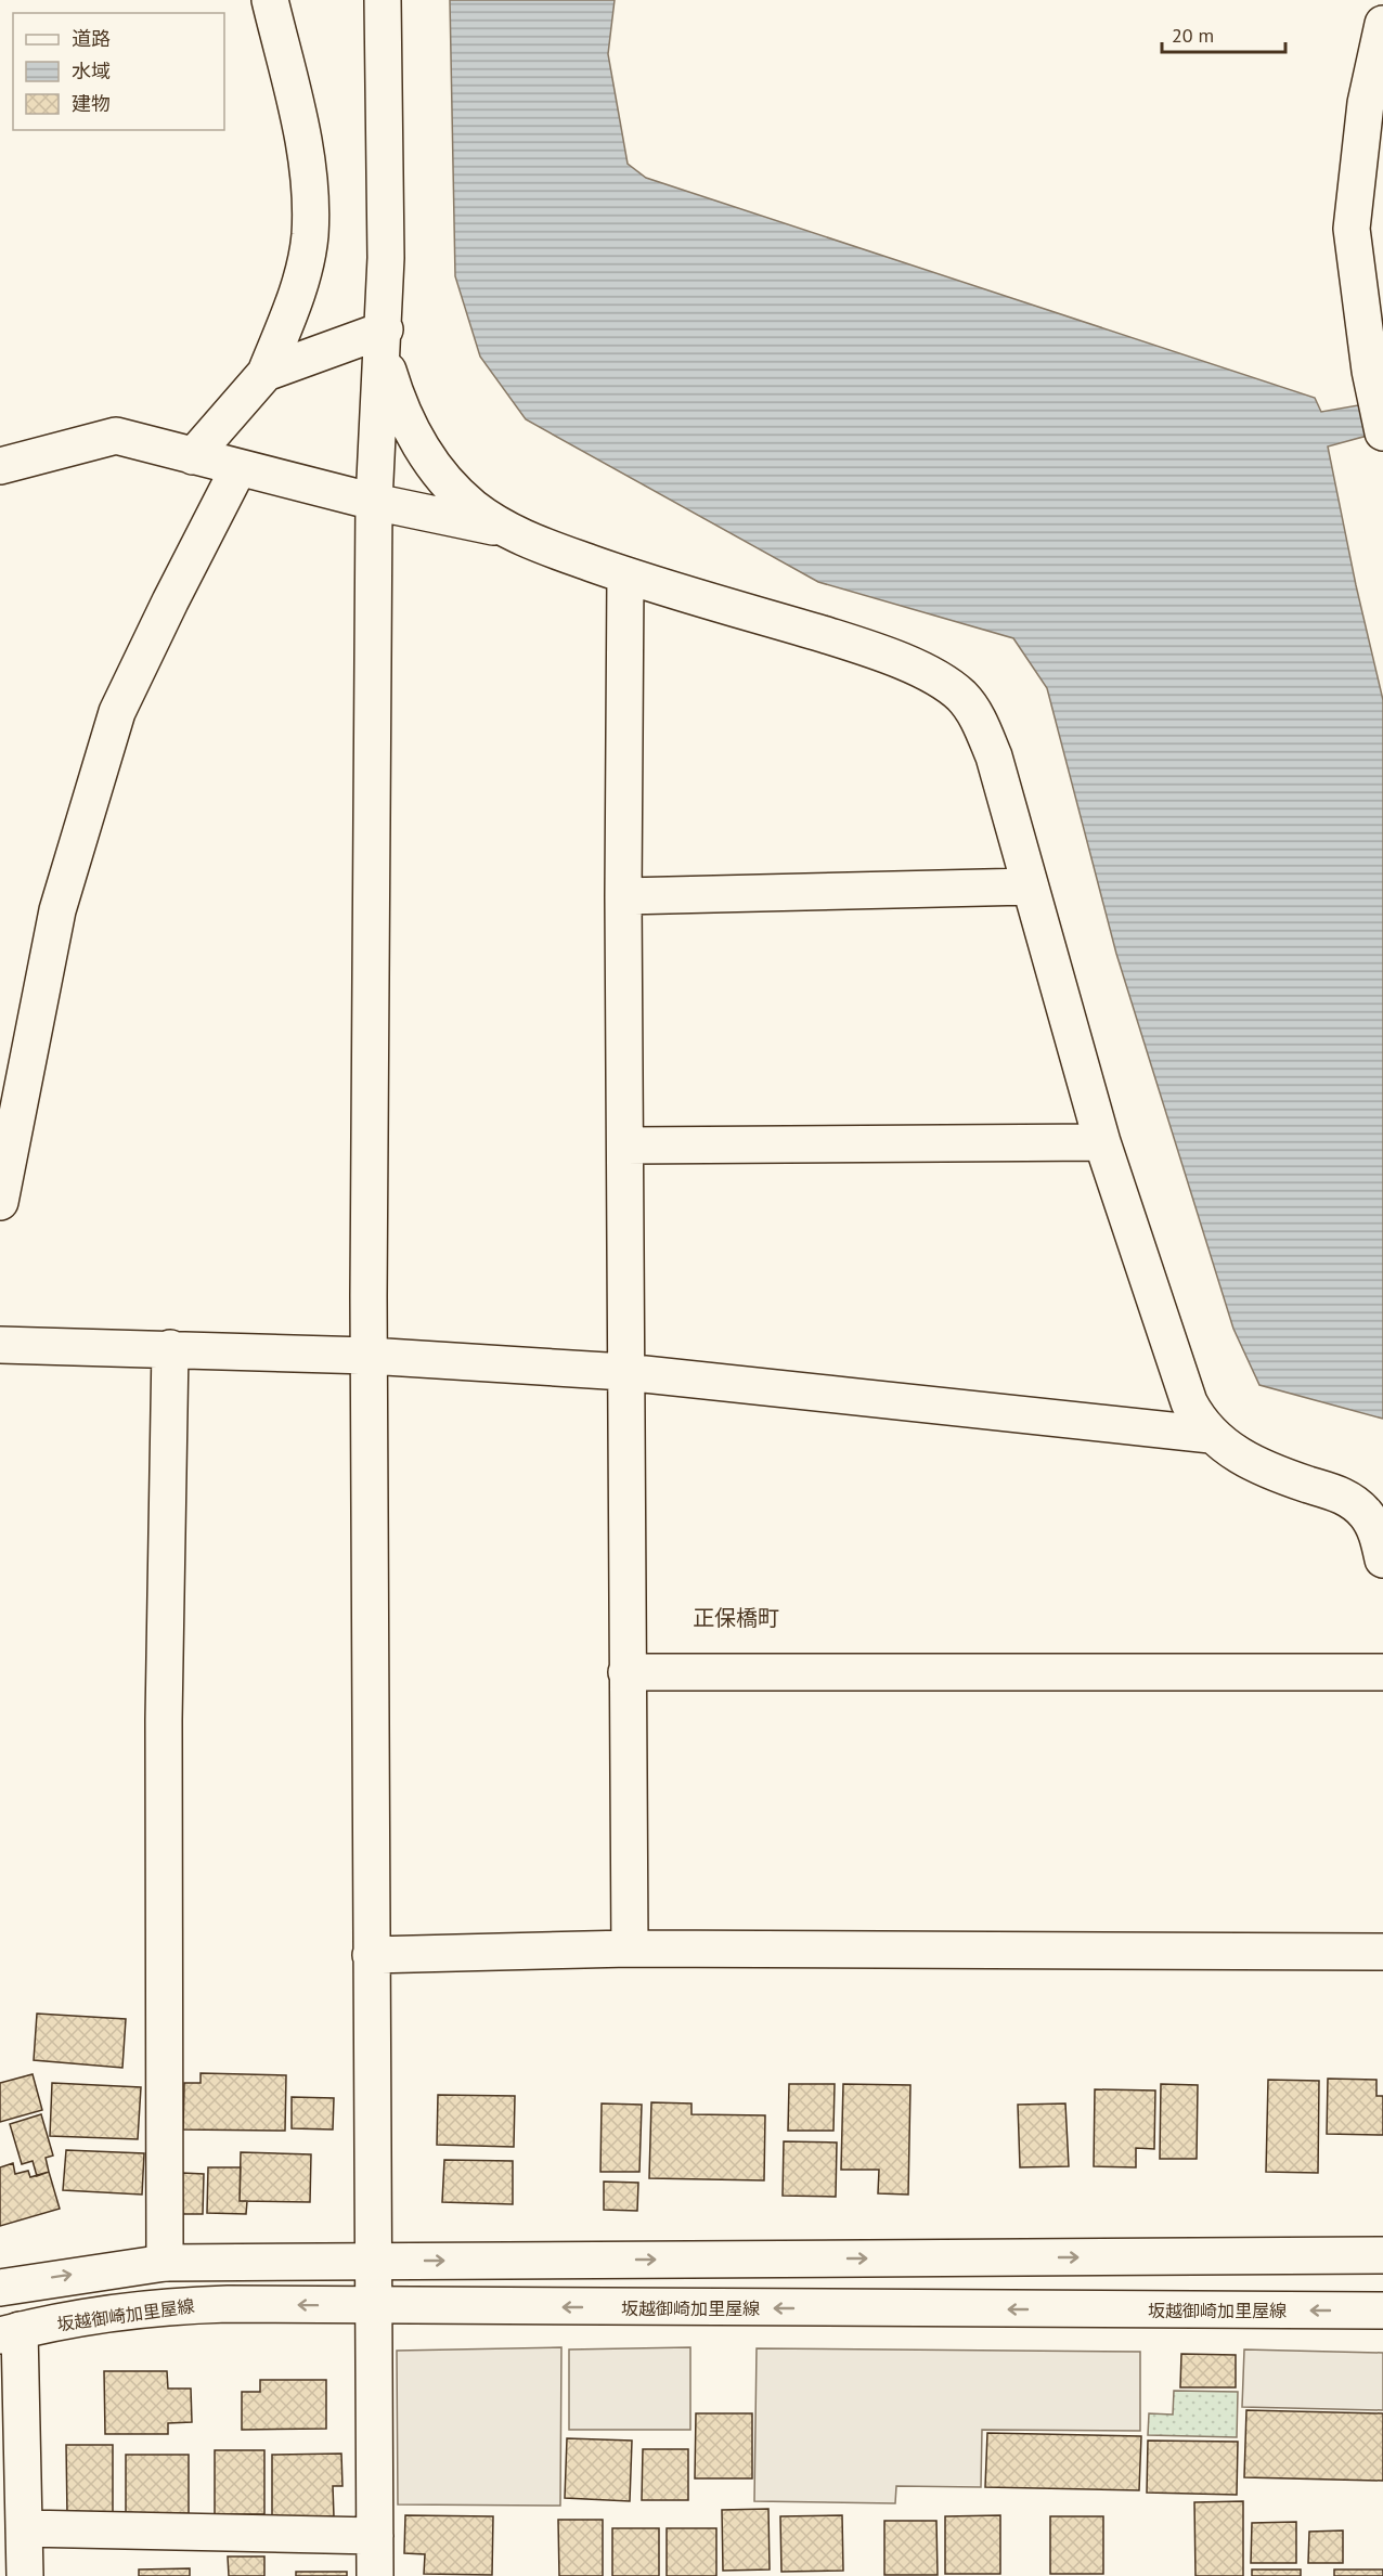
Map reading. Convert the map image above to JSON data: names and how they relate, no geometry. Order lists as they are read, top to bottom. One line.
{"streets":{"street":["坂越御崎加里屋線"]},"districts":["正保橋町"],"legend":["道路","水域","建物"],"scale_bar":"20 m"}
